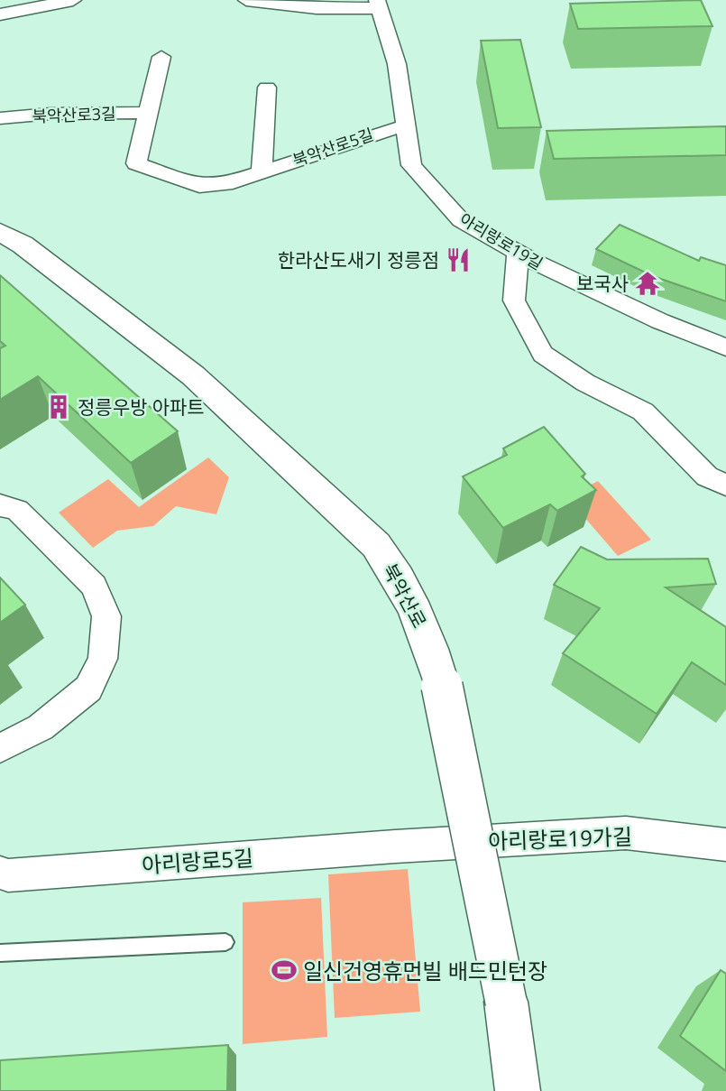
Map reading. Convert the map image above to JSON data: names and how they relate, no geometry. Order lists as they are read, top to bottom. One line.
{"streets":{"street":["북악산로3길","북악산로5길","아리랑로19길","북악산로","아리랑로19가길","아리랑로5길"]},"crossings":[["북악산로3길","북악산로5길"],["북악산로5길","아리랑로19길"],["아리랑로19가길","아리랑로5길"]],"places":{"restaurant":["한라산도새기 정릉점"],"temple":["보국사"],"building":["정릉우방 아파트"],"sports":["일신건영휴먼빌 배드민턴장"]}}
